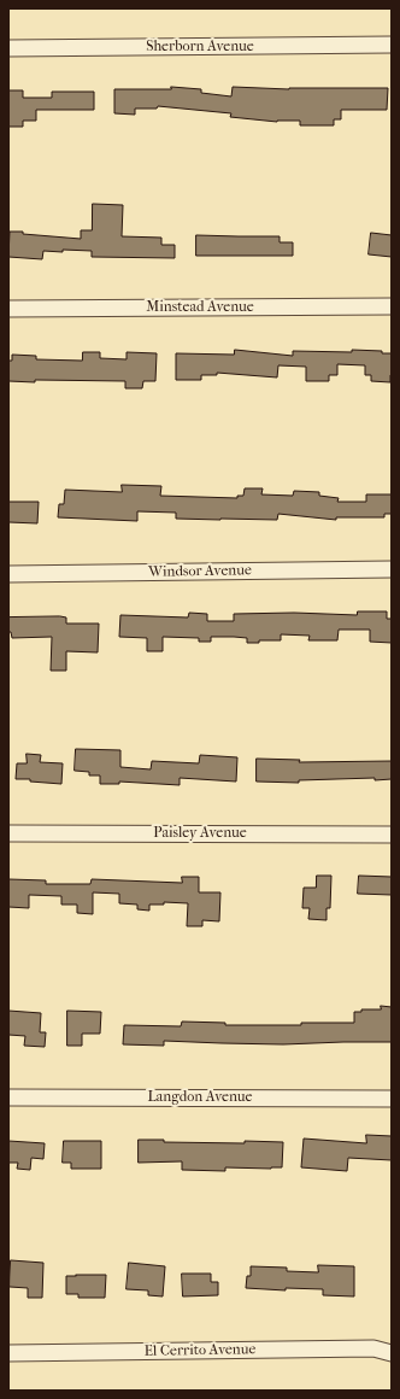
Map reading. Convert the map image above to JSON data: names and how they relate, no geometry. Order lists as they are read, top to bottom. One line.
{"streets":{"street":["Sherborn Avenue","Minstead Avenue","Windsor Avenue","Paisley Avenue","Langdon Avenue","El Cerrito Avenue"]}}
